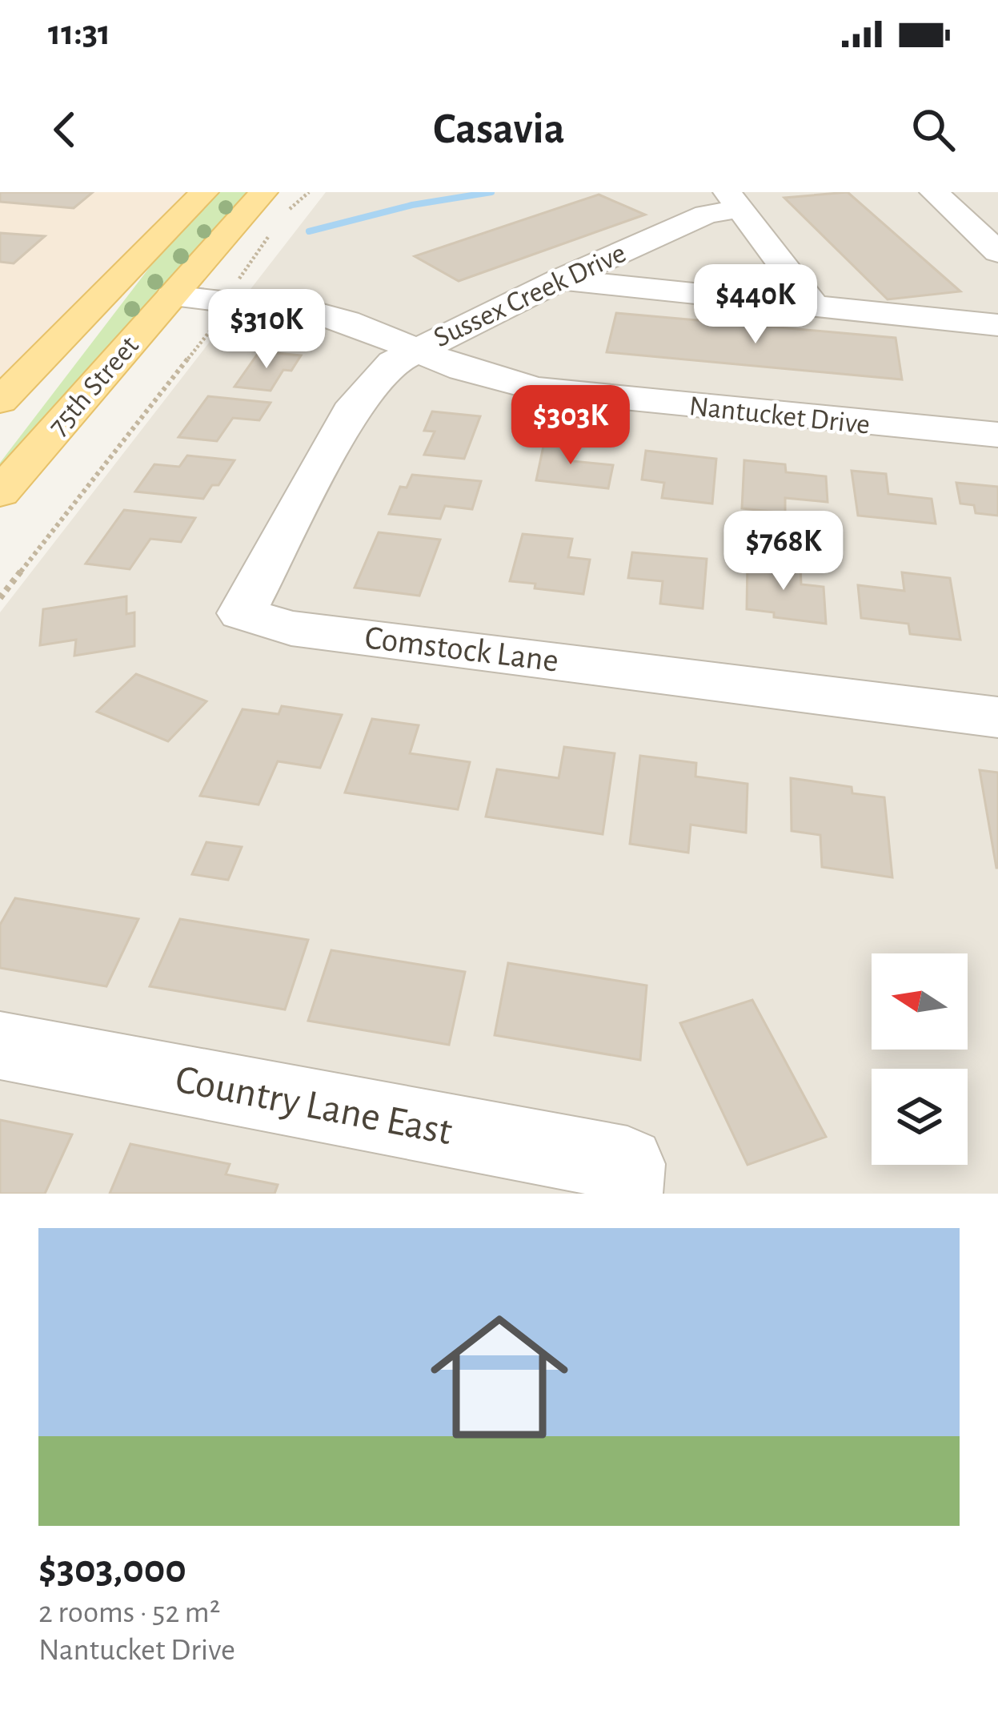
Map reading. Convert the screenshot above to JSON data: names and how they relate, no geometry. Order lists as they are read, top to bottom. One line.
{"streets":{"main road":["75th Street"],"street":["Sussex Creek Drive","Nantucket Drive","Comstock Lane","Country Lane East"]},"crossings":[["Sussex Creek Drive","Nantucket Drive"],["Sussex Creek Drive","Comstock Lane"],["75th Street","Nantucket Drive"],["Nantucket Drive","Comstock Lane"]],"north":"left","page":{"status":"11:31","header":"Casavia","price":["$440K","$310K","$303K","$768K"],"list":[{"name":"$303,000","note":"2 rooms · 52 m² · Nantucket Drive"}]}}
